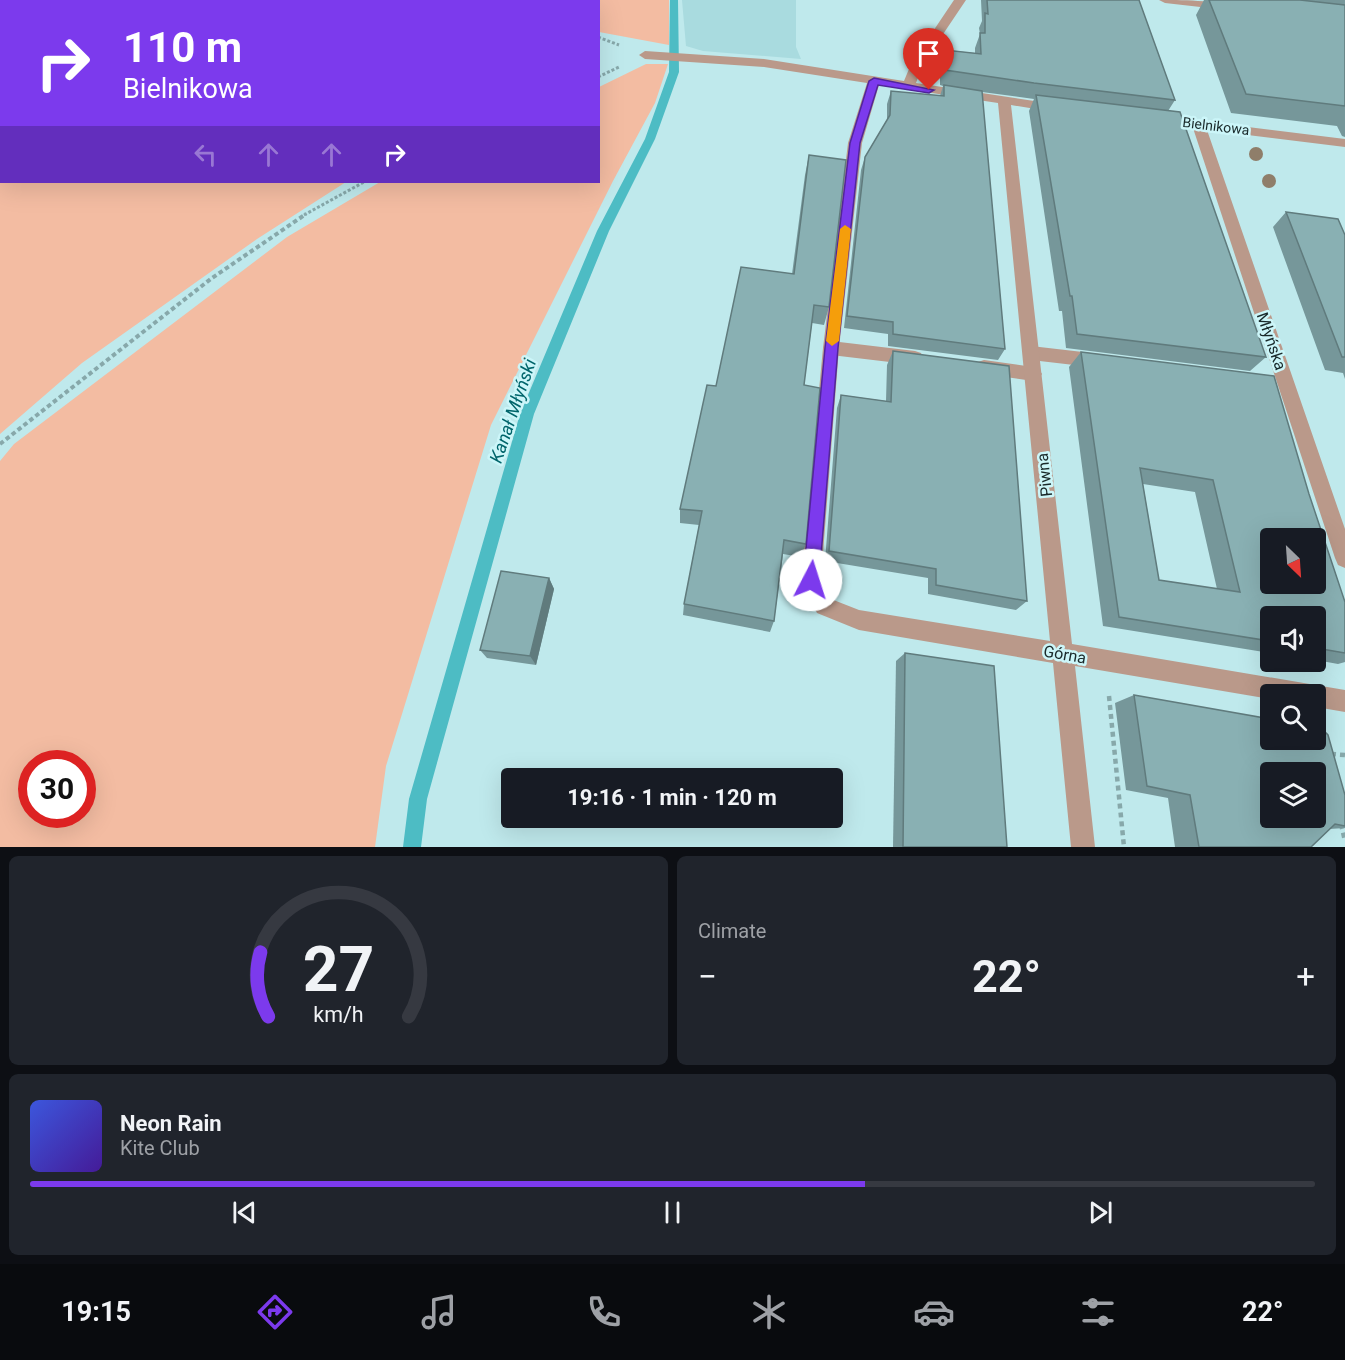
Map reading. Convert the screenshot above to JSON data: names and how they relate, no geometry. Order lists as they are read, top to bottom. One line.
{"streets":{"street":["Bielnikowa","Młyńska","Piwna","Górna"]},"crossings":[["Bielnikowa","Młyńska"],["Piwna","Górna"]],"water":["Kanał Młyński"],"north":"bottom right","page":{"turn":["110 m","Bielnikowa"],"limit":"30","trip":"19:16 · 1 min · 120 m","tile":"Climate","heat":["−","22°","+"],"song":["Neon Rain","Kite Club"],"tabs":["19:15","22°"],"gauge":["27","km/h"]}}
